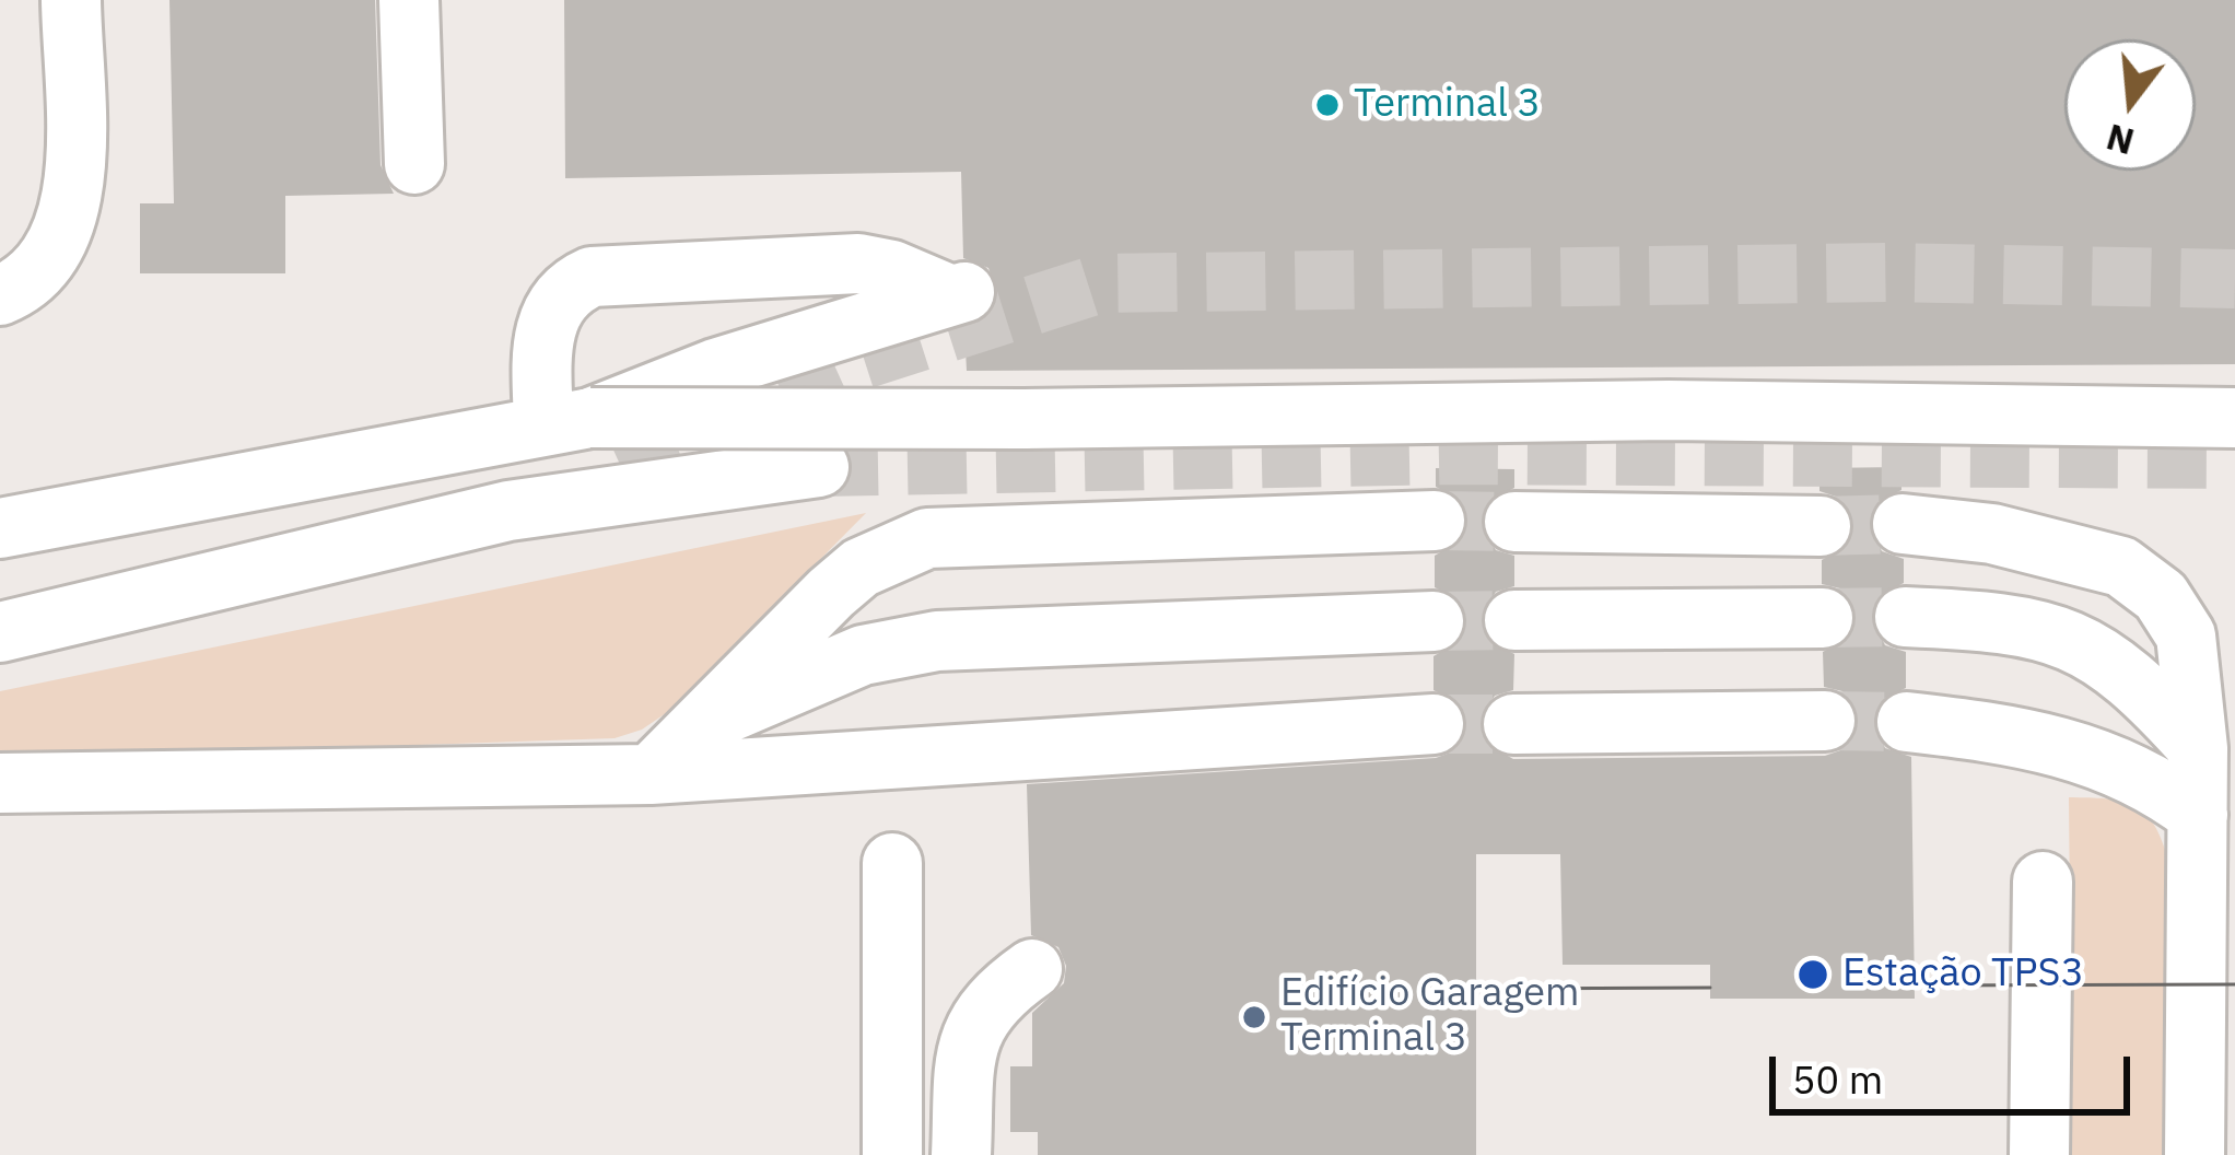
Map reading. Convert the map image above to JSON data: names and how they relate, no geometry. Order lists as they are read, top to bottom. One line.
{"places":["Terminal 3","Estação TPS3","Edifício Garagem Terminal 3"],"scale_bar":"50 m","north":"bottom"}
